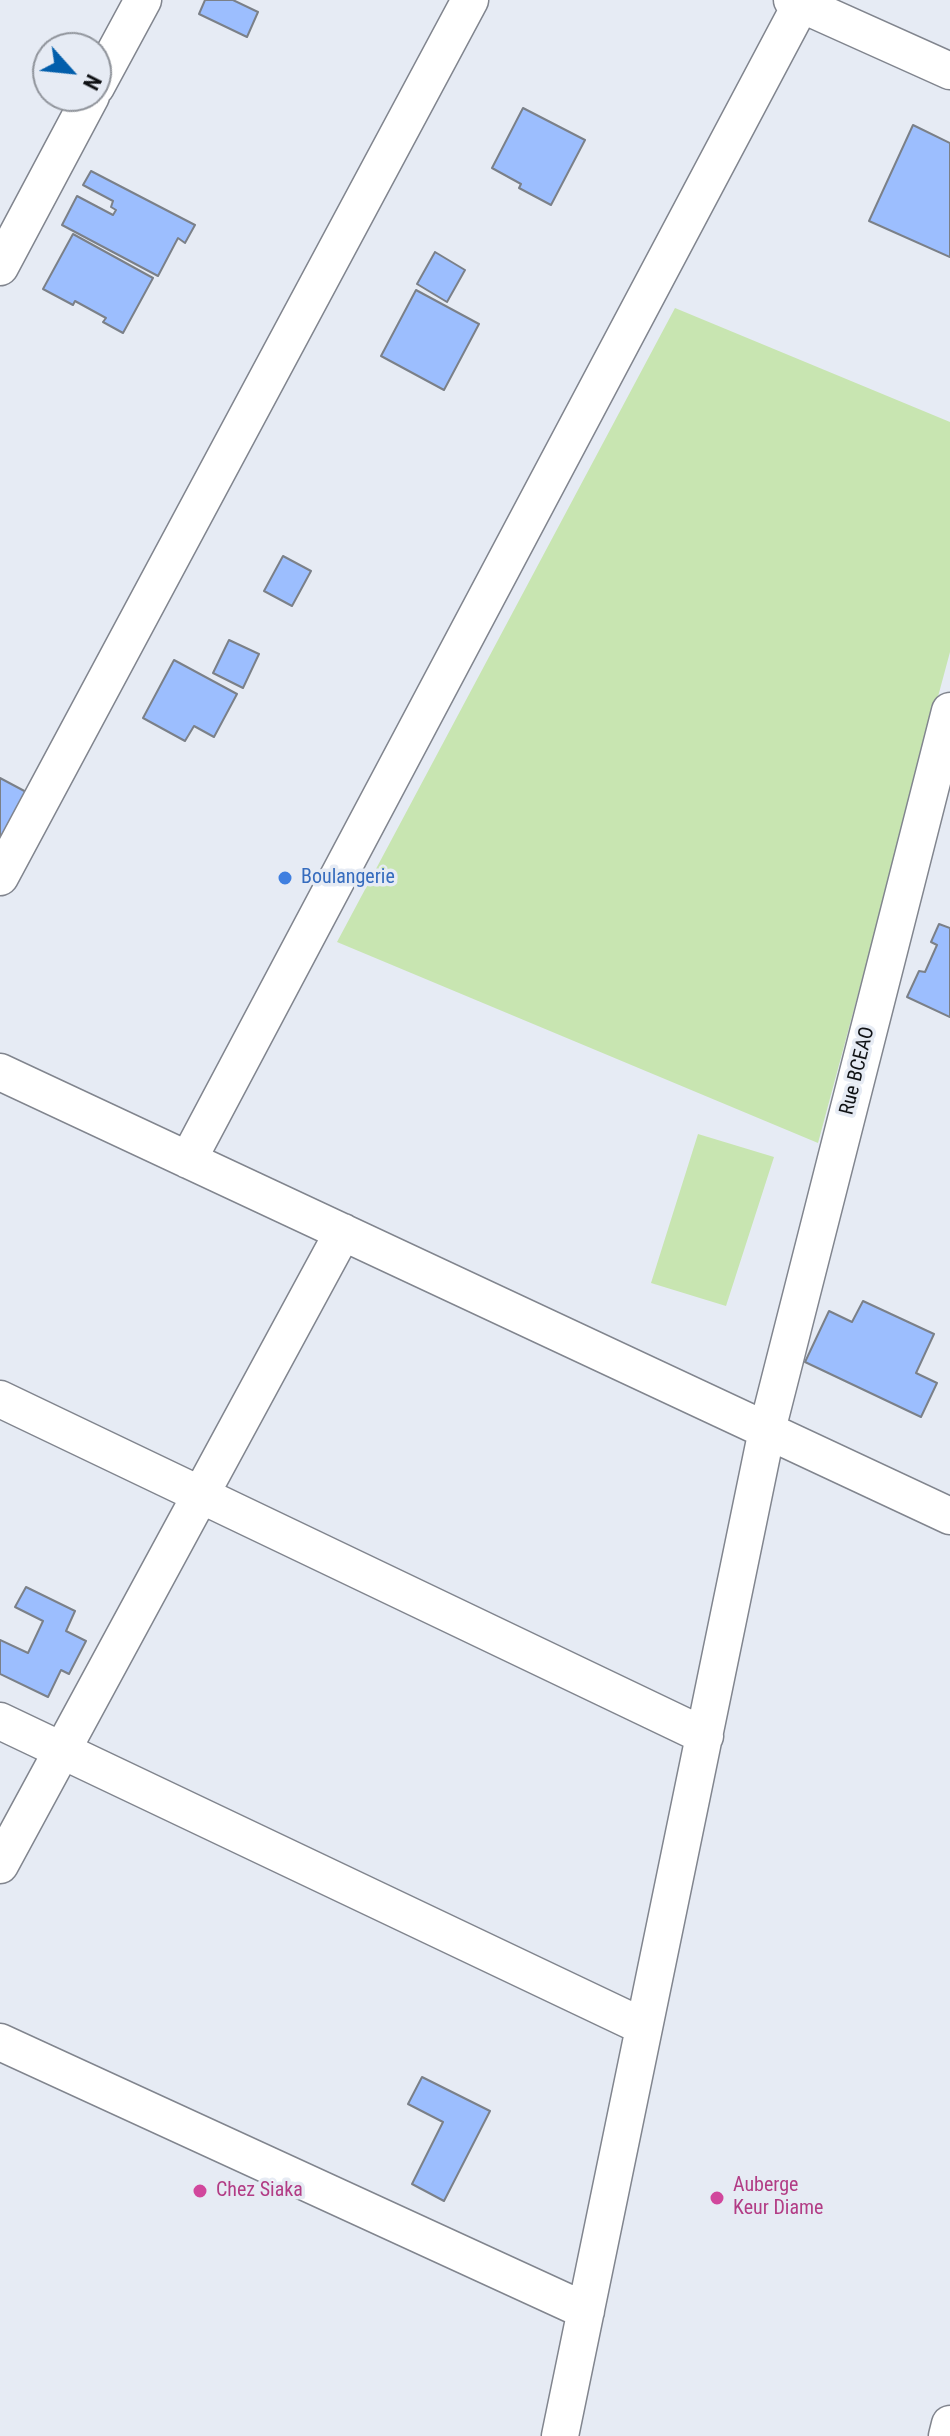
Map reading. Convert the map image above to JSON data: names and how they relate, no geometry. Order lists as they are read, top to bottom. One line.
{"streets":{"street":["Rue BCEAO"]},"places":["Boulangerie","Chez Siaka","Auberge Keur Diame"],"north":"bottom right"}
